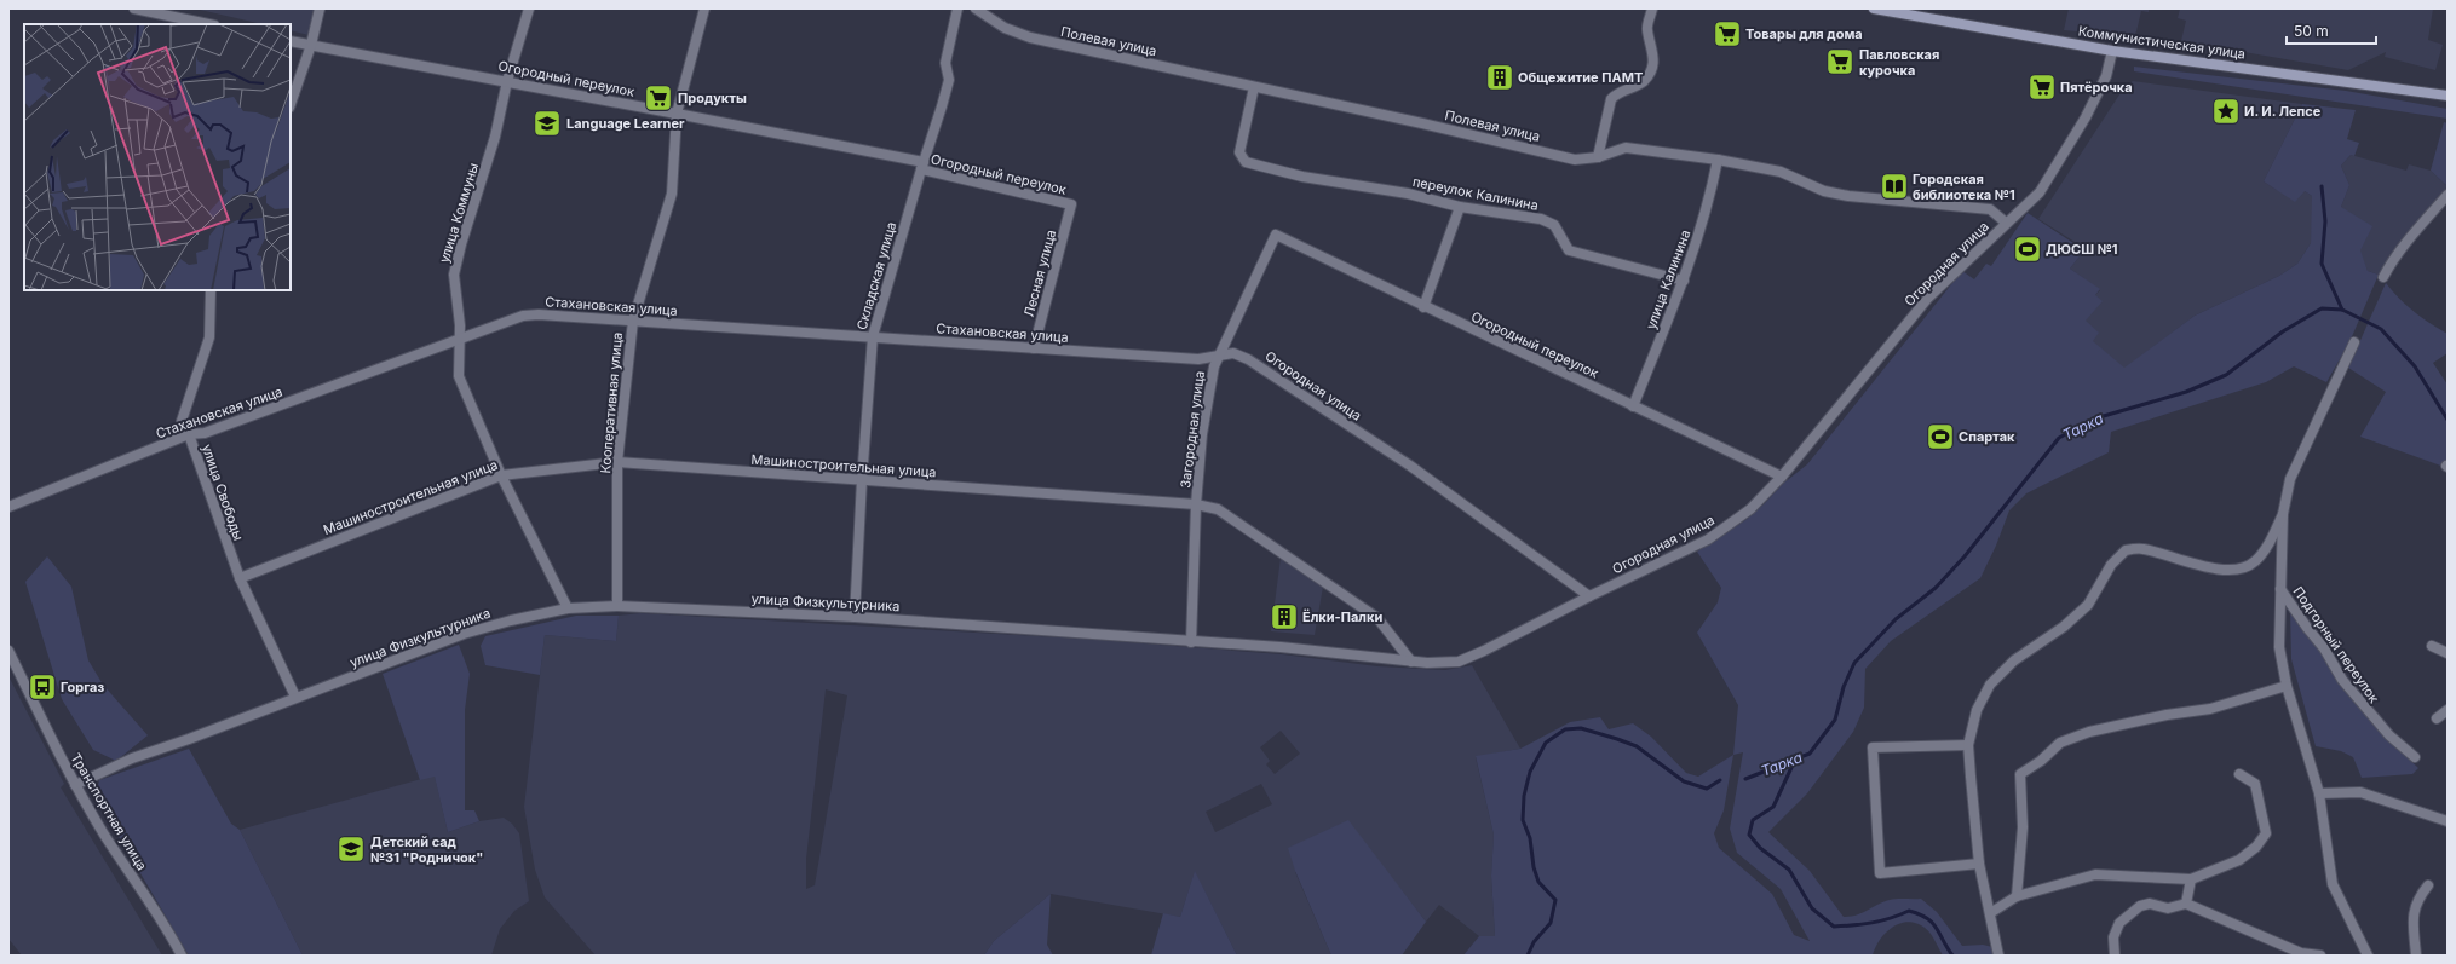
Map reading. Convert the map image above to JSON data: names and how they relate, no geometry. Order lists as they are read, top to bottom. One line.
{"streets":{"main road":["Коммунистическая улица"],"street":["Полевая улица","Огородный переулок","переулок Калинина","улица Коммуны","Огородная улица","Лесная улица","Складская улица","улица Калинина","Стахановская улица","Кооперативная улица","Загородная улица","Машиностроительная улица","улица Свободы","улица Физкультурника","Подгорный переулок","Транспортная улица"]},"crossings":[["Полевая улица","переулок Калинина"],["Полевая улица","Огородная улица"],["Полевая улица","улица Калинина"],["Коммунистическая улица","Огородная улица"],["Огородный переулок","улица Коммуны"],["Огородный переулок","Огородная улица"],["Огородный переулок","Лесная улица"],["Огородный переулок","Складская улица"],["Огородный переулок","улица Калинина"],["Огородный переулок","Кооперативная улица"],["Огородный переулок","Загородная улица"],["переулок Калинина","улица Калинина"],["улица Коммуны","Стахановская улица"],["улица Коммуны","Машиностроительная улица"],["улица Коммуны","улица Физкультурника"],["Огородная улица","Стахановская улица"],["Огородная улица","Загородная улица"],["Огородная улица","улица Физкультурника"],["Лесная улица","Стахановская улица"],["Складская улица","Стахановская улица"],["Складская улица","Машиностроительная улица"],["Складская улица","улица Физкультурника"],["Стахановская улица","Кооперативная улица"],["Стахановская улица","Загородная улица"],["Стахановская улица","улица Свободы"],["Кооперативная улица","Машиностроительная улица"],["Кооперативная улица","улица Физкультурника"],["Загородная улица","Машиностроительная улица"],["Загородная улица","улица Физкультурника"],["Машиностроительная улица","улица Свободы"],["Машиностроительная улица","улица Физкультурника"],["улица Свободы","улица Физкультурника"],["улица Физкультурника","Транспортная улица"]],"water":["Тарка"],"places":{"supermarket":["Товары для дома","Павловская курочка","Пятёрочка","Продукты"],"building":["Общежитие ПАМТ","Ёлки-Палки"],"place":["И. И. Лепсе"],"school or university":["Language Learner","Детский сад №31 \"Родничок\""],"library":["Городская библиотека №1"],"sports":["ДЮСШ №1","Спартак"],"bus stop":["Горгаз"]},"scale_bar":"50 m"}
